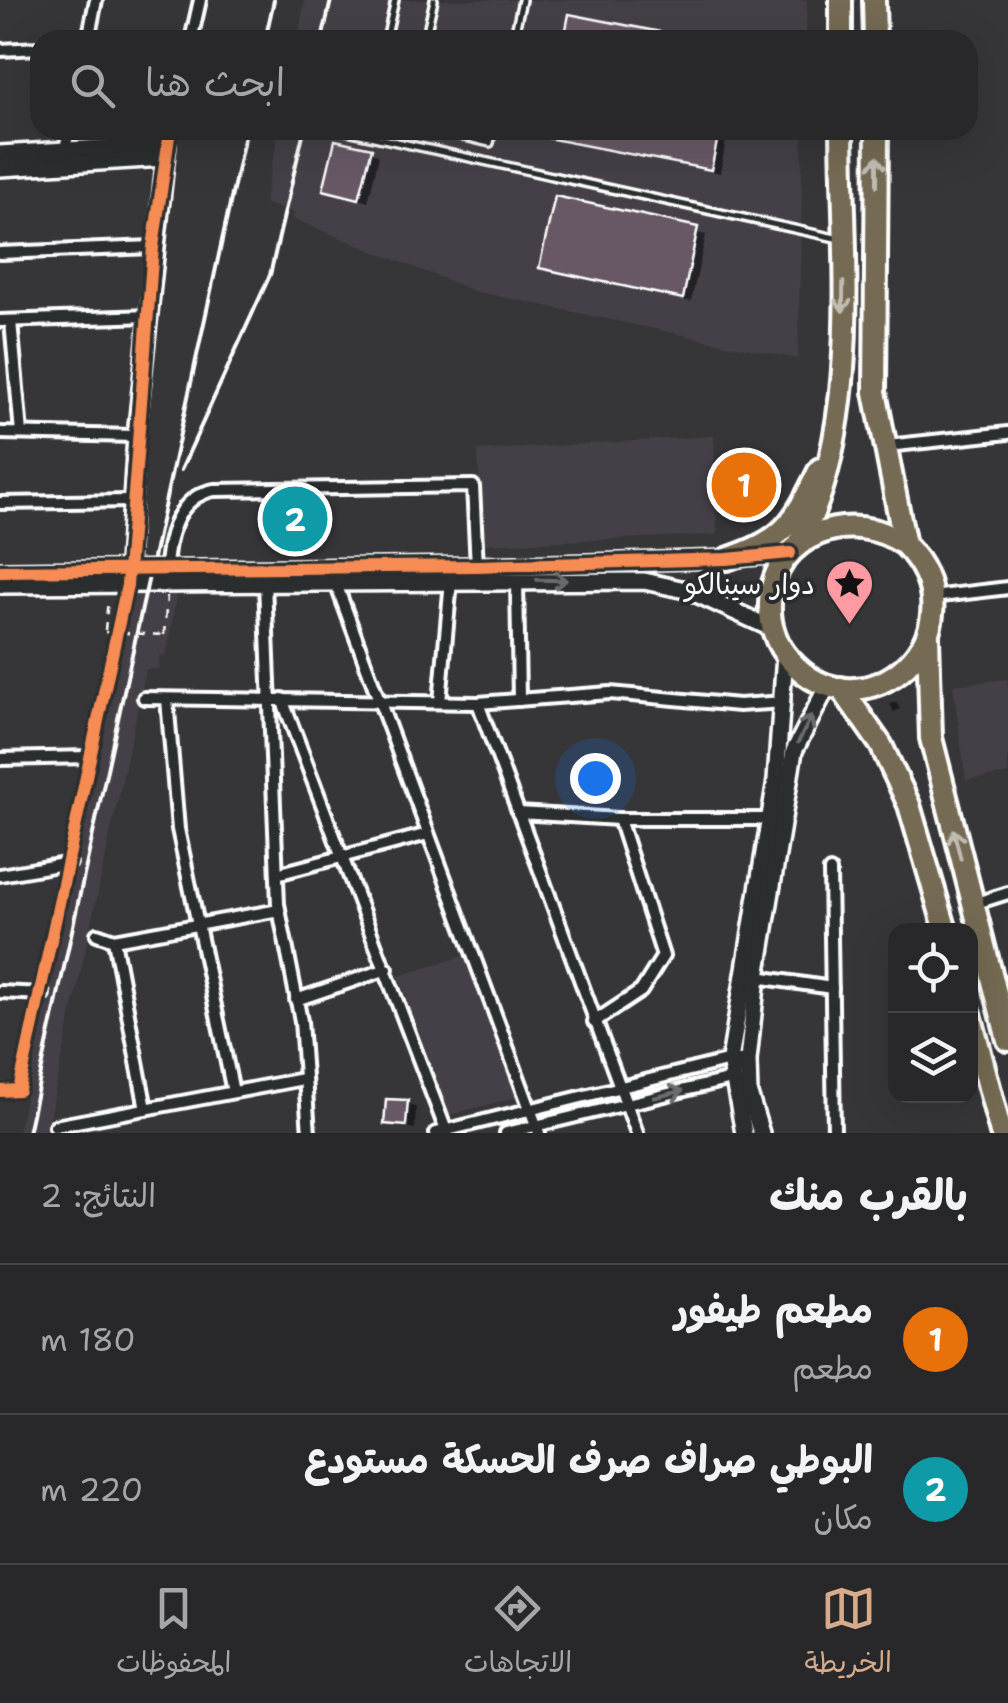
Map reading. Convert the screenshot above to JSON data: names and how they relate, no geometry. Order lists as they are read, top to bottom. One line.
{"places":{"place":["دوار سينالكو"]},"page":{"search":"ابحث هنا","pins":["1","2"],"heading":["بالقرب منك","النتائج: 2"],"list":[{"mark":"1","name":"مطعم طيفور","note":"مطعم","value":"180 m"},{"mark":"2","name":"البوطي صراف صرف الحسكة مستودع","note":"مكان","value":"220 m"}],"nav":["الخريطة","الاتجاهات","المحفوظات"]}}
